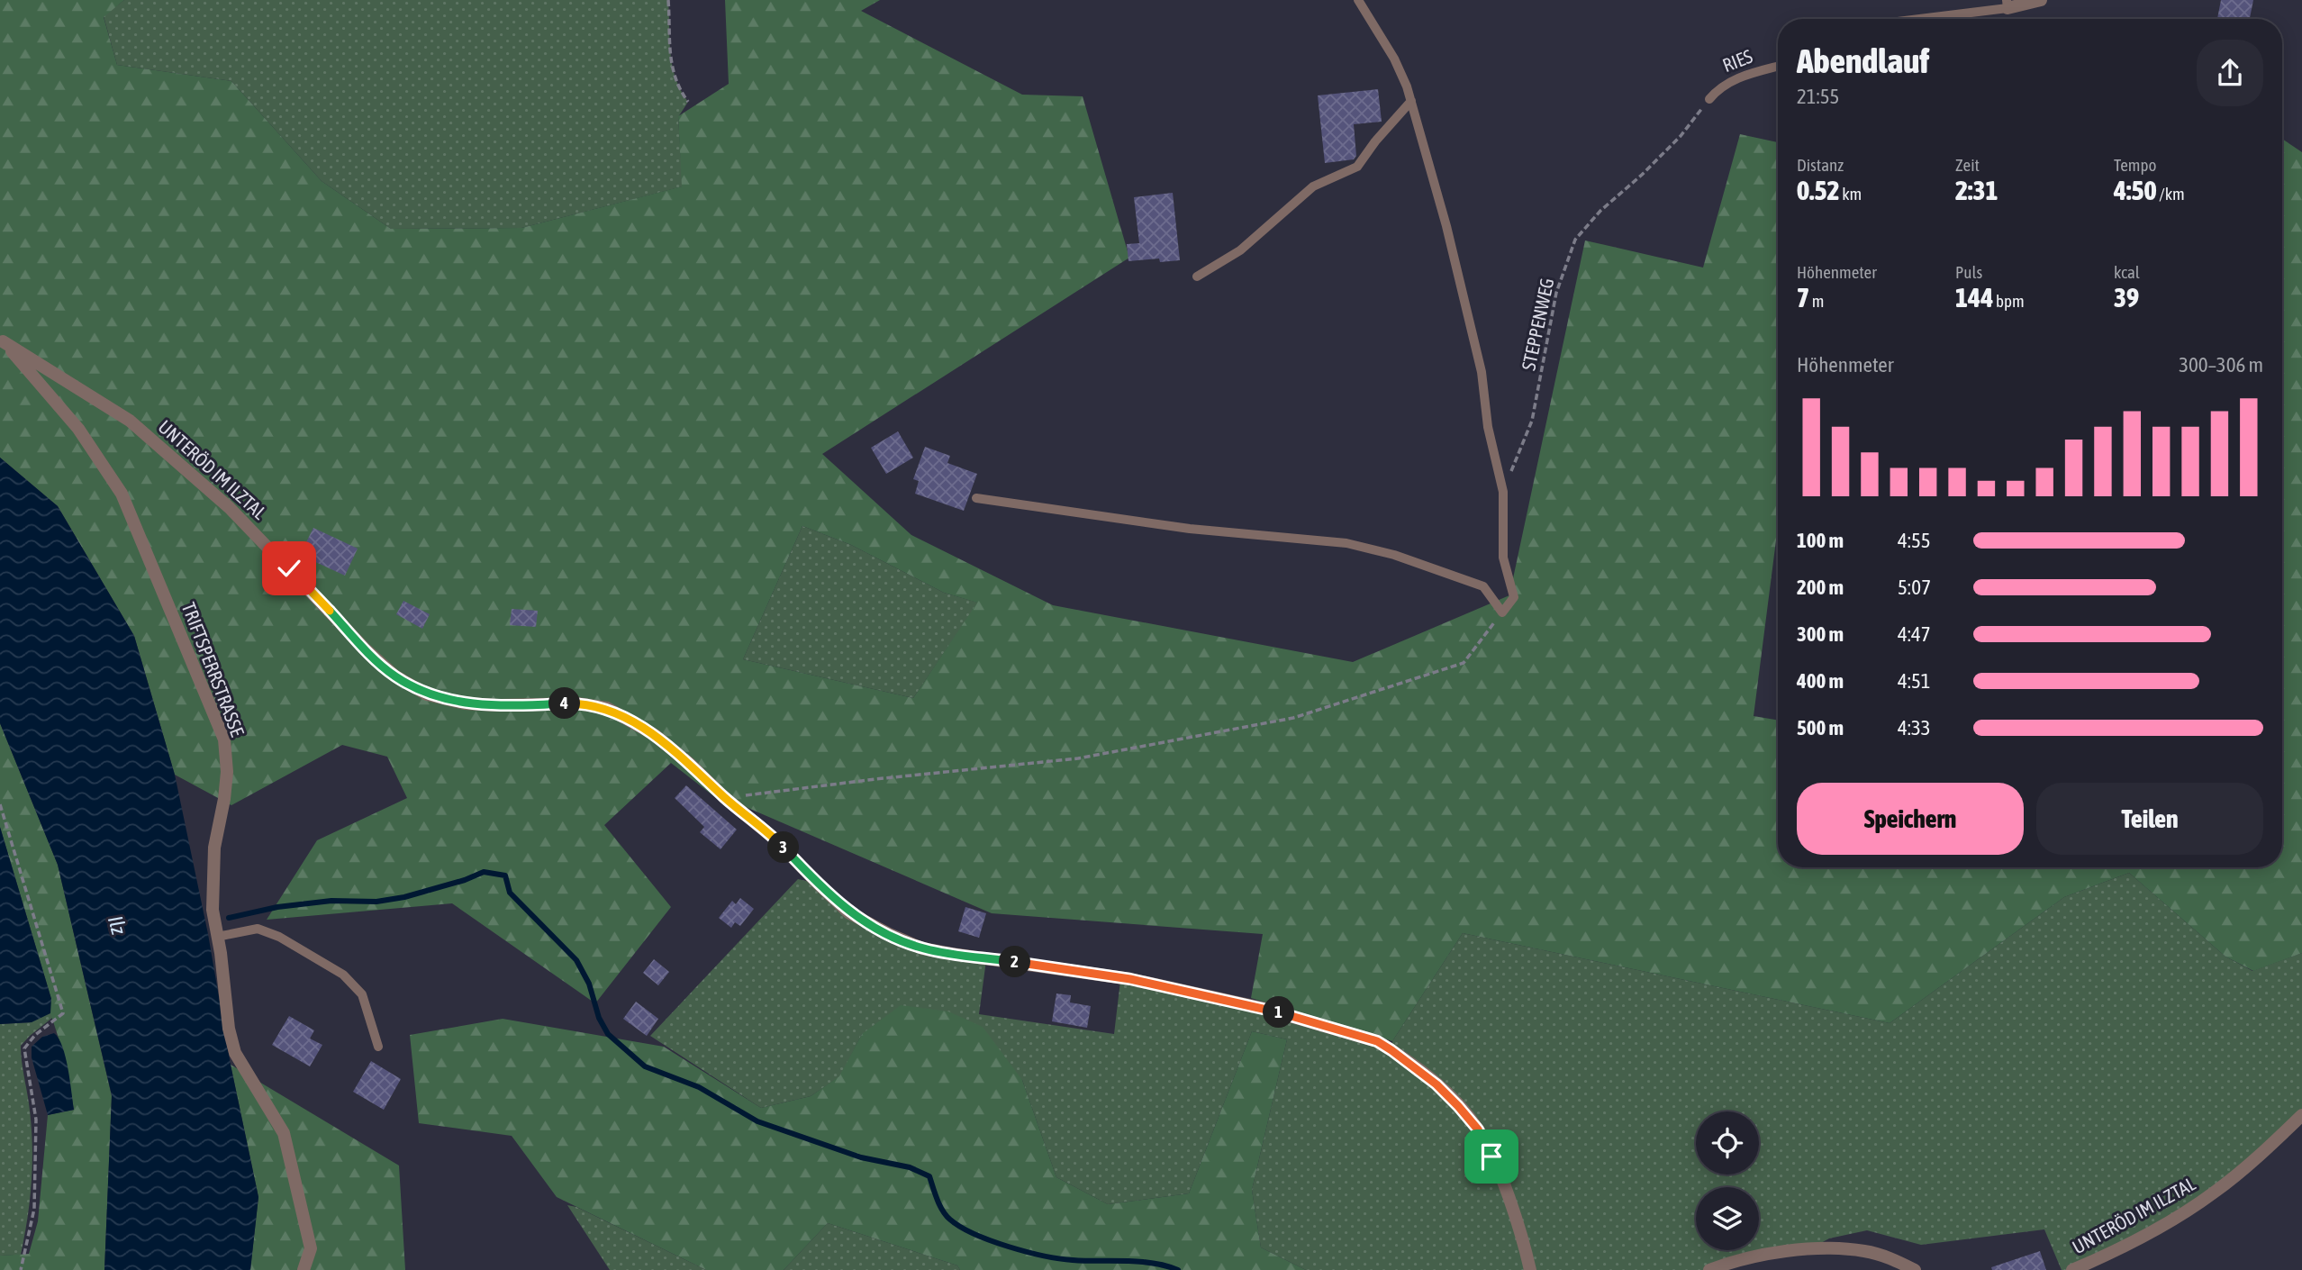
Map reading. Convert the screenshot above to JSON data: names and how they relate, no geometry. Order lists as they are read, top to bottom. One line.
{"streets":{"street":["UNTERÖD IM ILZTAL","TRIFTSPERRSTRASSE"],"lane":["RIES"],"path":["STEPPENWEG"]},"crossings":[["RIES","STEPPENWEG"],["UNTERÖD IM ILZTAL","TRIFTSPERRSTRASSE"]],"water":["Ilz"],"page":{"heading":["Abendlauf","21:55"],"stats":[["Distanz","0.52 km"],["Zeit","2:31"],["Tempo","4:50 /km"],["Höhenmeter","7 m"],["Puls","144 bpm"],["kcal","39"]],"chart":["Höhenmeter","300–306 m"],"list":[{"name":"100 m","note":"4:55"},{"name":"200 m","note":"5:07"},{"name":"300 m","note":"4:47"},{"name":"400 m","note":"4:51"},{"name":"500 m","note":"4:33"}],"pins":["4","3","2","1"],"buttons":["Speichern","Teilen"]}}
